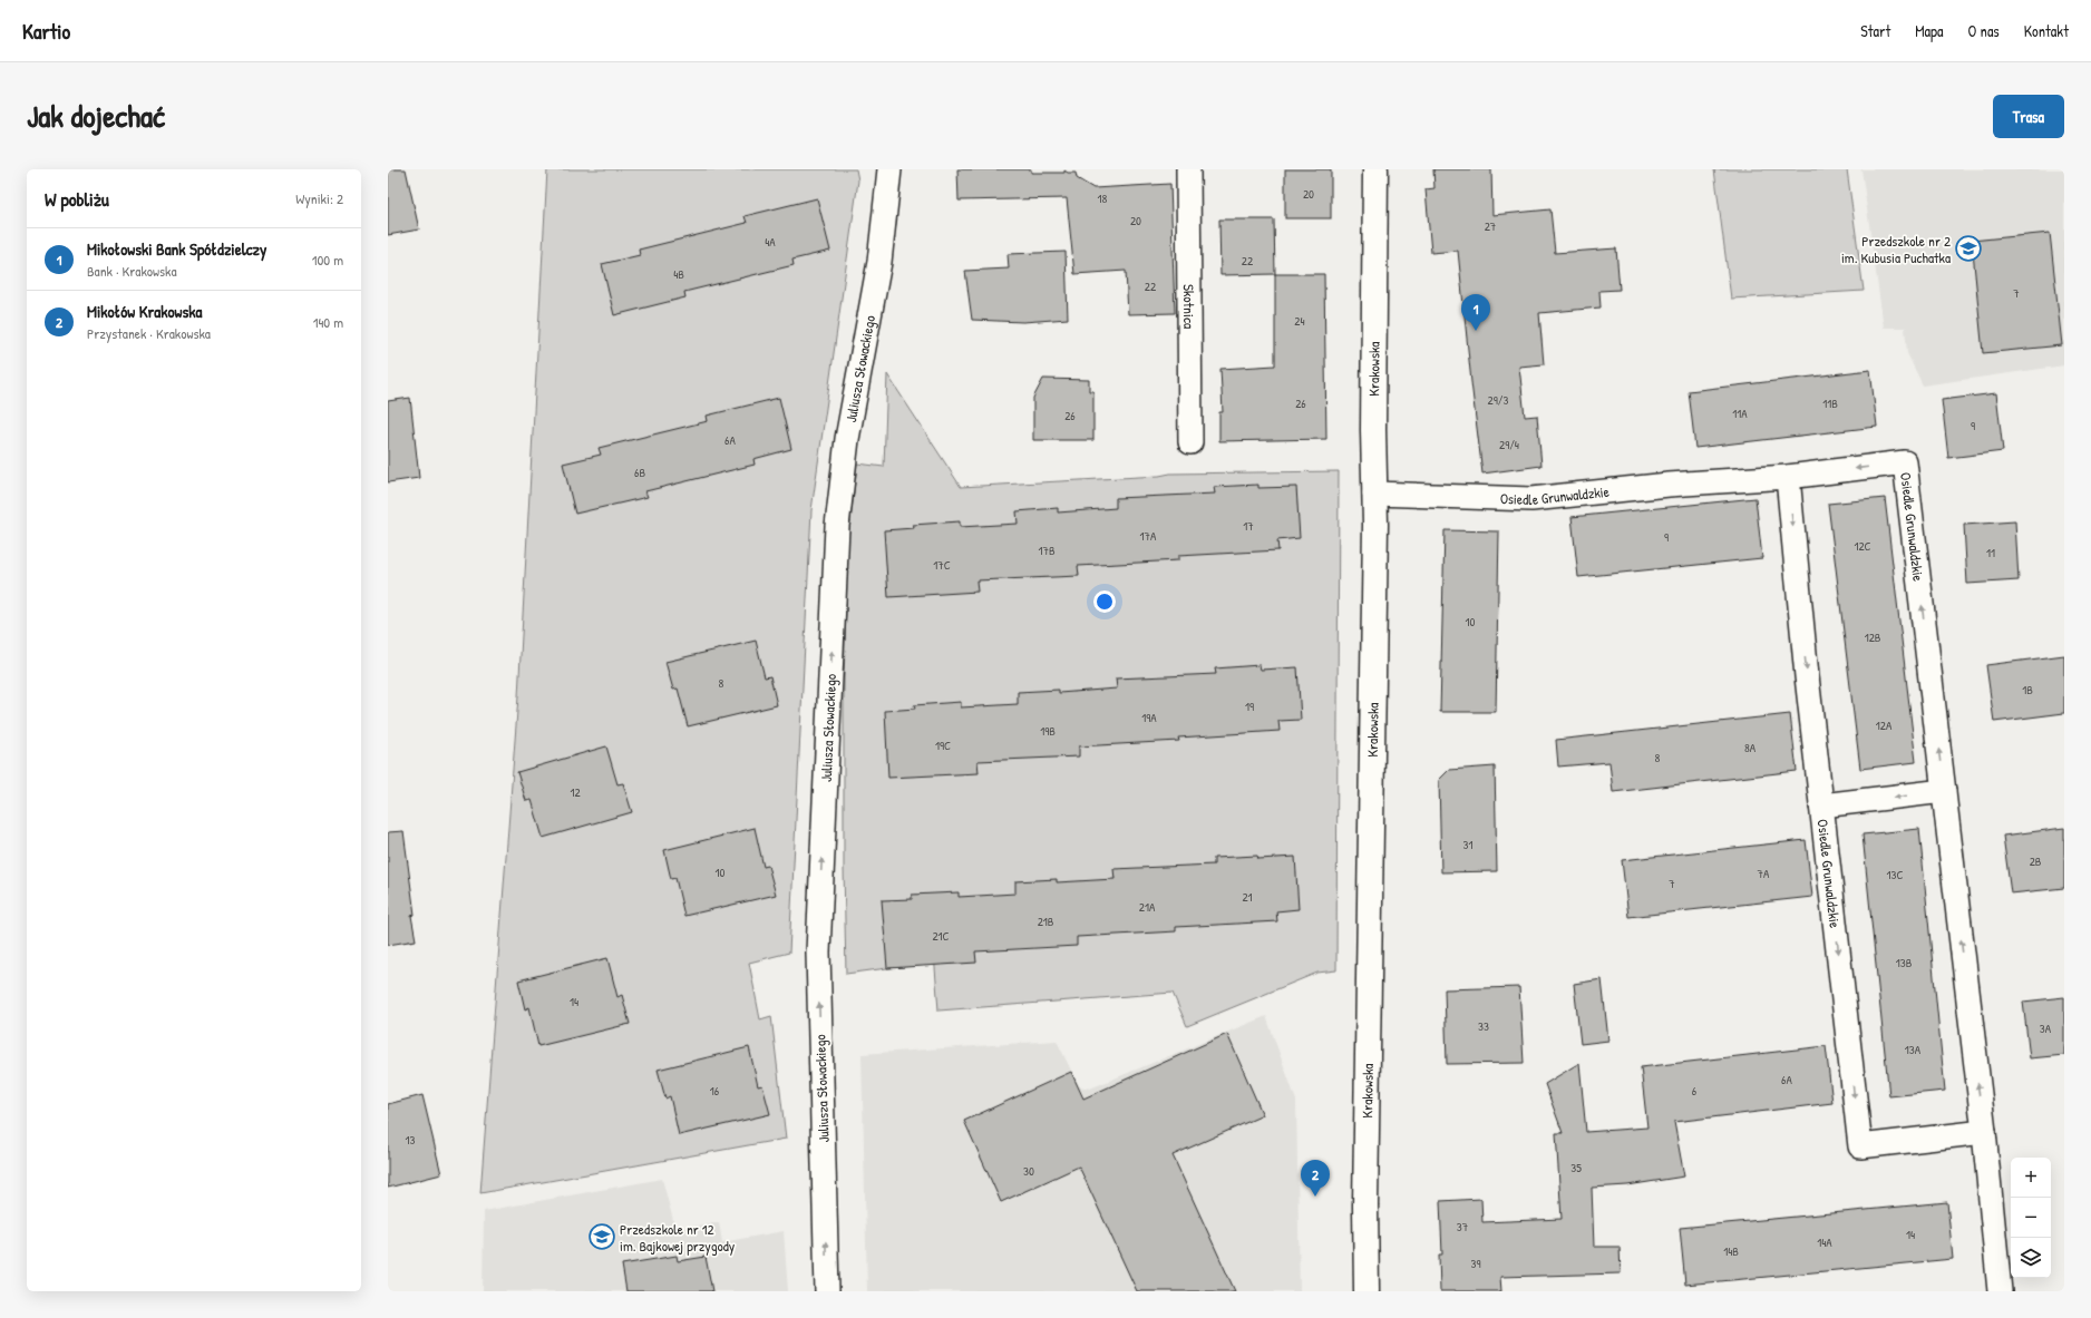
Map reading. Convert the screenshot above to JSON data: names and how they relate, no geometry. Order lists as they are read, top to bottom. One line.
{"streets":{"street":["Skotnica","Juliusza Słowackiego","Krakowska","Osiedle Grunwaldzkie"]},"crossings":[["Krakowska","Osiedle Grunwaldzkie"]],"one_way":["Juliusza Słowackiego"],"places":{"school or university":["Przedszkole nr 2 im. Kubusia Puchatka","Przedszkole nr 12 im. Bajkowej przygody"]},"house_numbers":["20","18","20","27","4A","22","4B","22","7","24","29/3","26","11B","11A","26","9","6A","29/4","6B","17","17A","9","12C","17B","11","17C","10","12B","8","1B","19","19A","12A","19B","19C","8A","8","12","31","2B","10","7A","13C","7","21","21A","21B","21C","13B","14","33","3A","13A","6A","16","6","13","35","30","37","14","14A","14B","39"],"page":{"header":"Kartio","nav":["Start","Mapa","O nas","Kontakt"],"title":"Jak dojechać","buttons":"Trasa","heading":["W pobliżu","Wyniki: 2"],"list":[{"mark":"1","name":"Mikołowski Bank Spółdzielczy","note":"Bank · Krakowska","value":"100 m"},{"mark":"2","name":"Mikołów Krakowska","note":"Przystanek · Krakowska","value":"140 m"}],"pins":["1","2"],"map_buttons":["+","−"]}}
